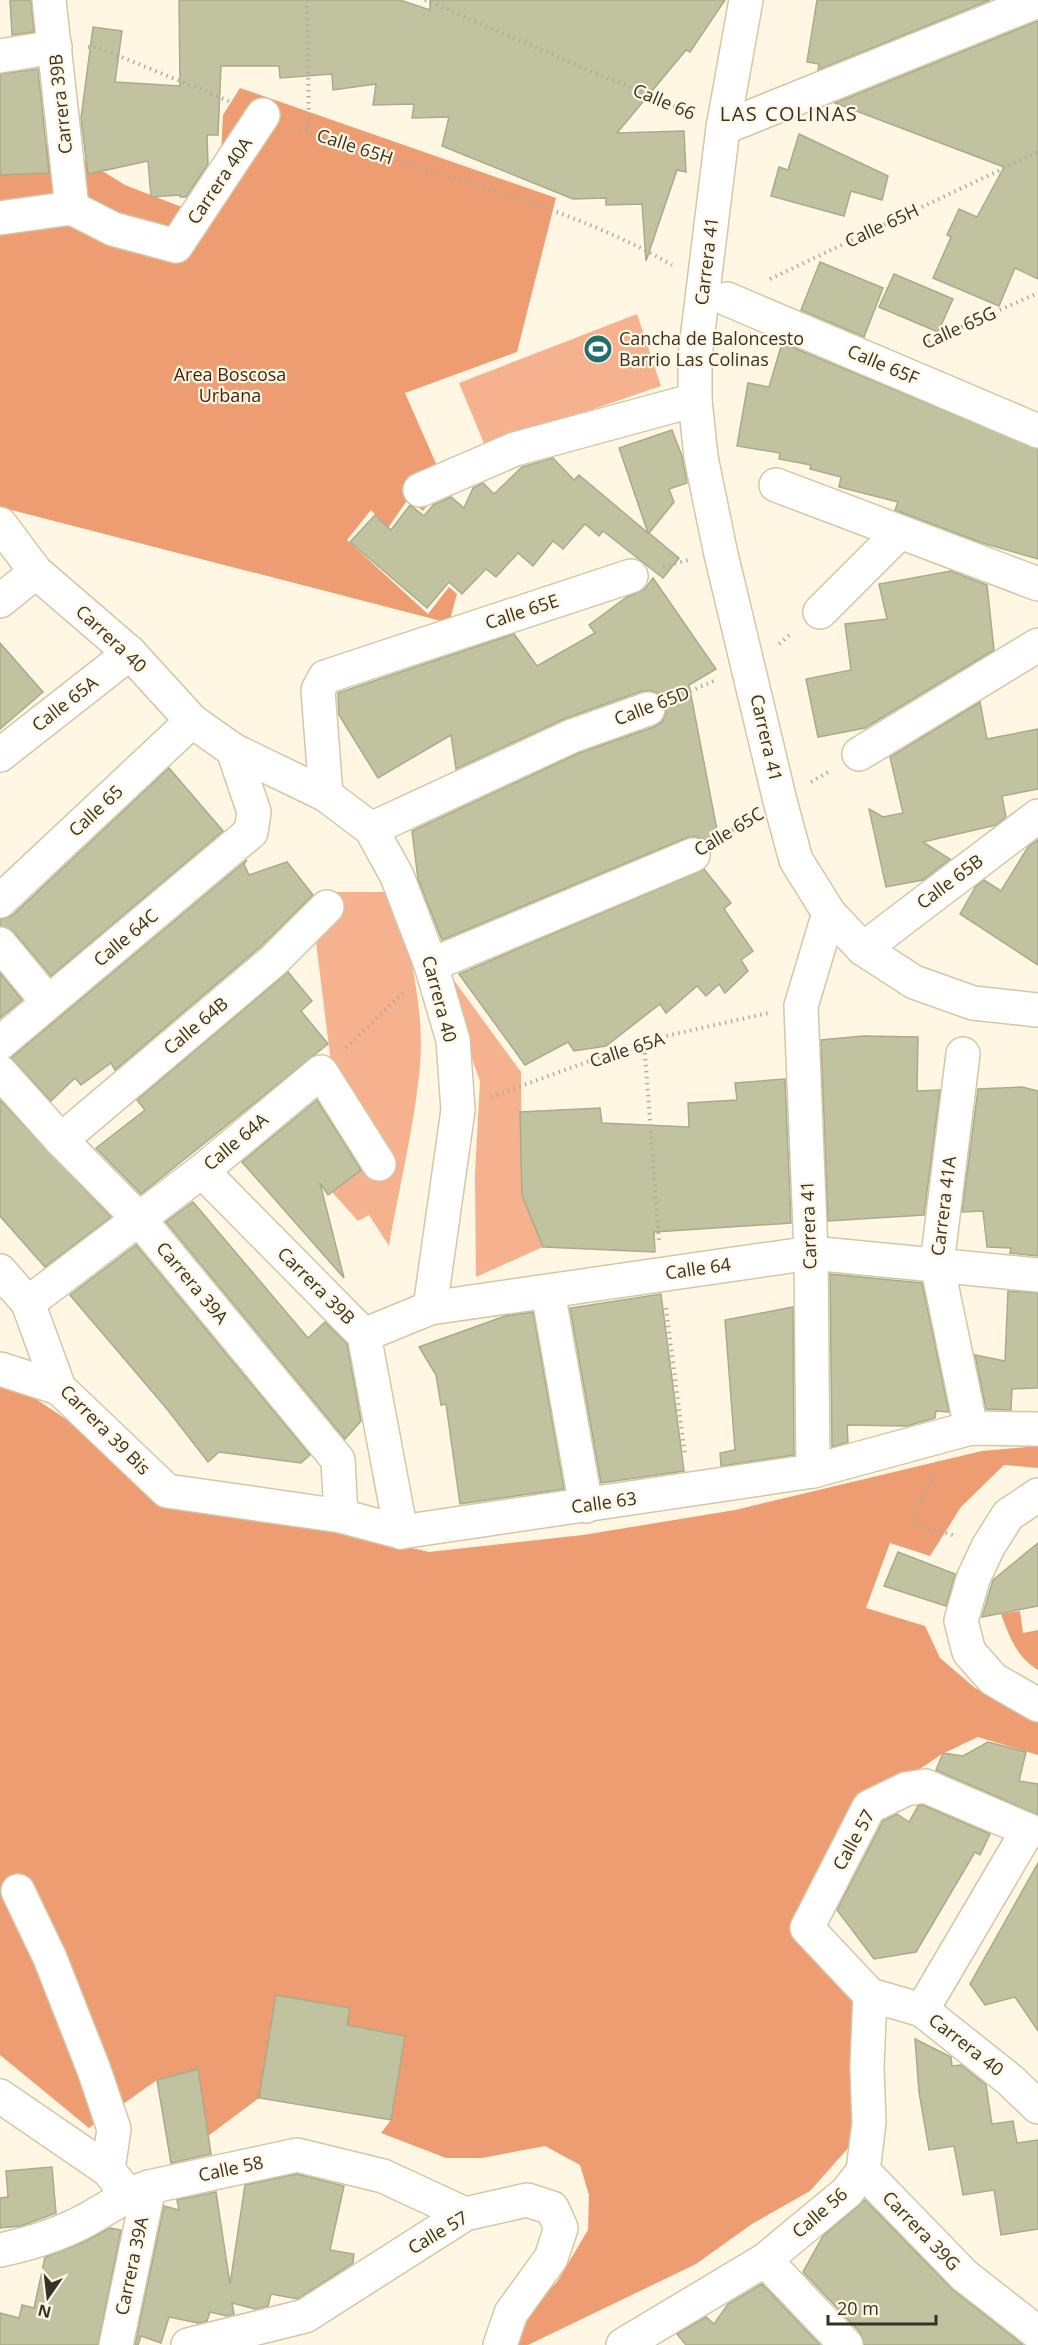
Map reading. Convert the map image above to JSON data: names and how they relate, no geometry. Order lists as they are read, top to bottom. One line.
{"streets":{"street":["Carrera 39B","Carrera 40A","Carrera 41","Calle 65F","Calle 65E","Carrera 40","Calle 65A","Calle 65D","Calle 65","Calle 65C","Calle 65B","Calle 64C","Calle 64B","Calle 64A","Carrera 41A","Calle 64","Carrera 39A","Carrera 39 Bis","Calle 63","Calle 57","Calle 58","Calle 56","Carrera 39G"],"path":["Calle 66","Calle 65H","Calle 65G"]},"crossings":[["Calle 66","Carrera 41"],["Carrera 39B","Calle 65H"],["Carrera 39B","Carrera 40A"],["Carrera 39B","Calle 64A"],["Carrera 39B","Calle 64"],["Carrera 39B","Calle 63"],["Calle 65H","Carrera 40A"],["Calle 65H","Carrera 41"],["Calle 65H","Calle 65F"],["Carrera 41","Calle 65F"],["Carrera 41","Calle 65A"],["Carrera 41","Calle 65D"],["Carrera 41","Calle 65C"],["Carrera 41","Calle 64"],["Carrera 41","Calle 63"],["Calle 65G","Calle 65F"],["Calle 65E","Carrera 40"],["Carrera 40","Calle 65A"],["Carrera 40","Calle 65D"],["Carrera 40","Calle 65"],["Carrera 40","Calle 65C"],["Carrera 40","Calle 64C"],["Carrera 40","Calle 64"],["Carrera 40","Calle 57"],["Calle 64B","Carrera 39A"],["Calle 64A","Carrera 39A"],["Calle 64A","Carrera 39 Bis"],["Carrera 41A","Calle 64"],["Carrera 41A","Calle 63"],["Carrera 39A","Calle 63"],["Carrera 39A","Calle 58"],["Carrera 39 Bis","Calle 63"],["Calle 57","Calle 58"],["Calle 56","Carrera 39G"]],"districts":["LAS COLINAS"],"parks":["Area Boscosa Urbana"],"places":{"sports":["Cancha de Baloncesto Barrio Las Colinas"]},"scale_bar":"20 m","north":"bottom"}
